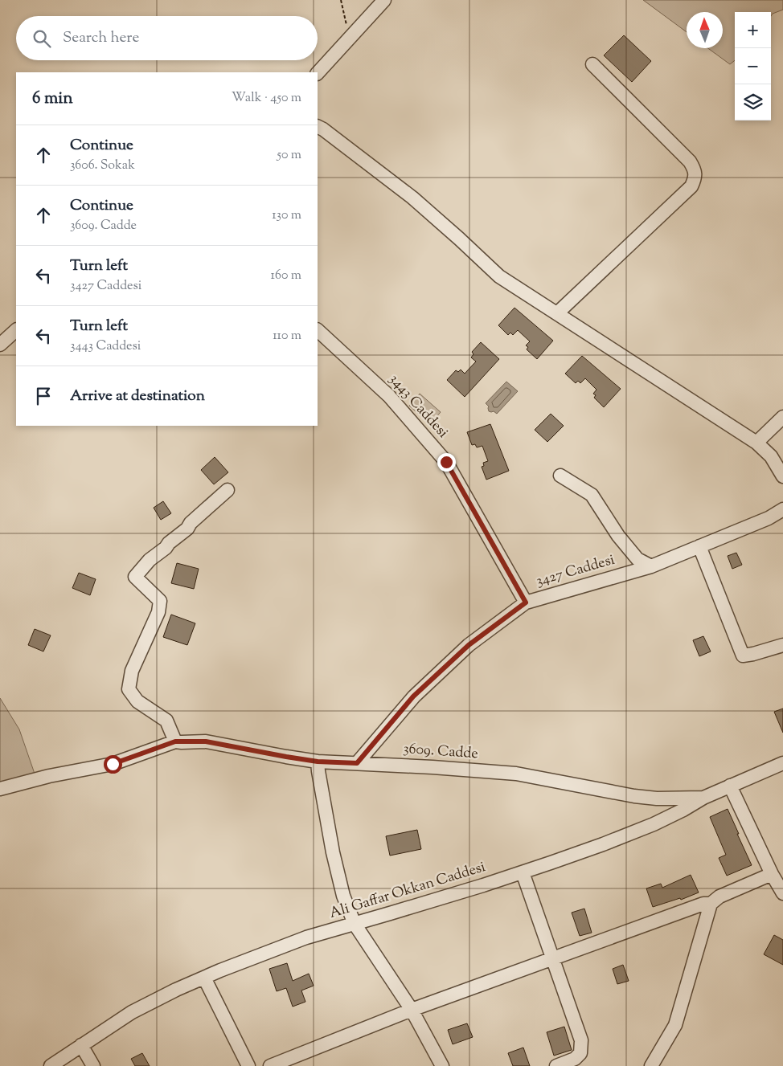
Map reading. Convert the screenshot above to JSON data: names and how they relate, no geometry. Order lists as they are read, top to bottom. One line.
{"streets":{"street":["3443 Caddesi","3427 Caddesi","3609. Cadde","Ali Gaffar Okkan Caddesi"]},"crossings":[["3443 Caddesi","3427 Caddesi"],["3427 Caddesi","3609. Cadde"],["3609. Cadde","Ali Gaffar Okkan Caddesi"]],"north":"top","page":{"map_buttons":["+","−"],"search":"Search here","heading":["6 min","Walk · 450 m"],"list":[["Continue","3606. Sokak","50 m"],["Continue","3609. Cadde","130 m"],["Turn left","3427 Caddesi","160 m"],["Turn left","3443 Caddesi","110 m"],"Arrive at destination"]}}
